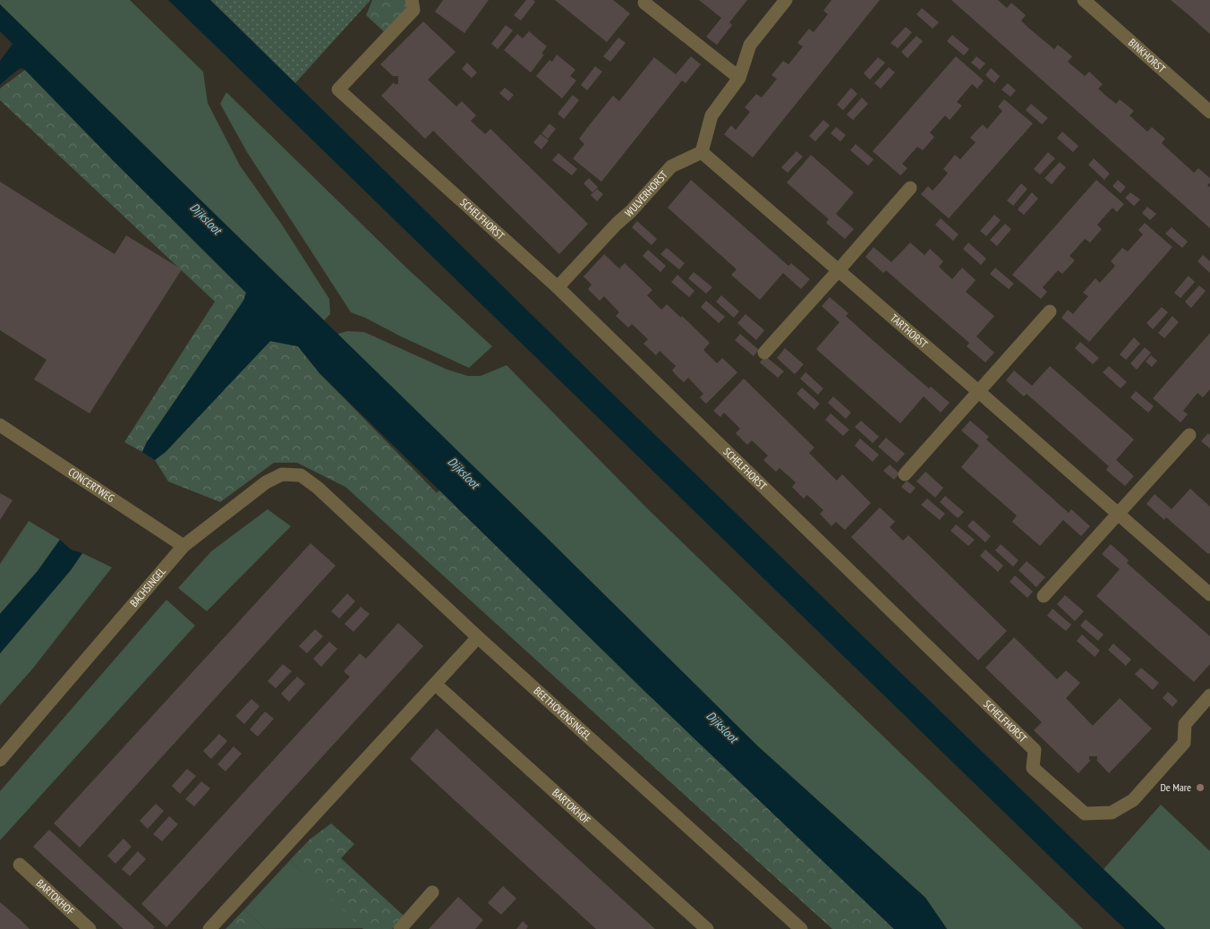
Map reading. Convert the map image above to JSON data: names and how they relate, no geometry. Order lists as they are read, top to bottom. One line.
{"streets":{"street":["BINKHORST","WULVERHORST","SCHELFHORST","TARTHORST","CONCERTWEG","BACHSINGEL","BEETHOVENSINGEL","BARTOKHOF"]},"crossings":[["WULVERHORST","SCHELFHORST"],["WULVERHORST","TARTHORST"],["CONCERTWEG","BACHSINGEL"],["BACHSINGEL","BEETHOVENSINGEL"]],"water":["Dijksloot"],"places":["De Mare"]}
